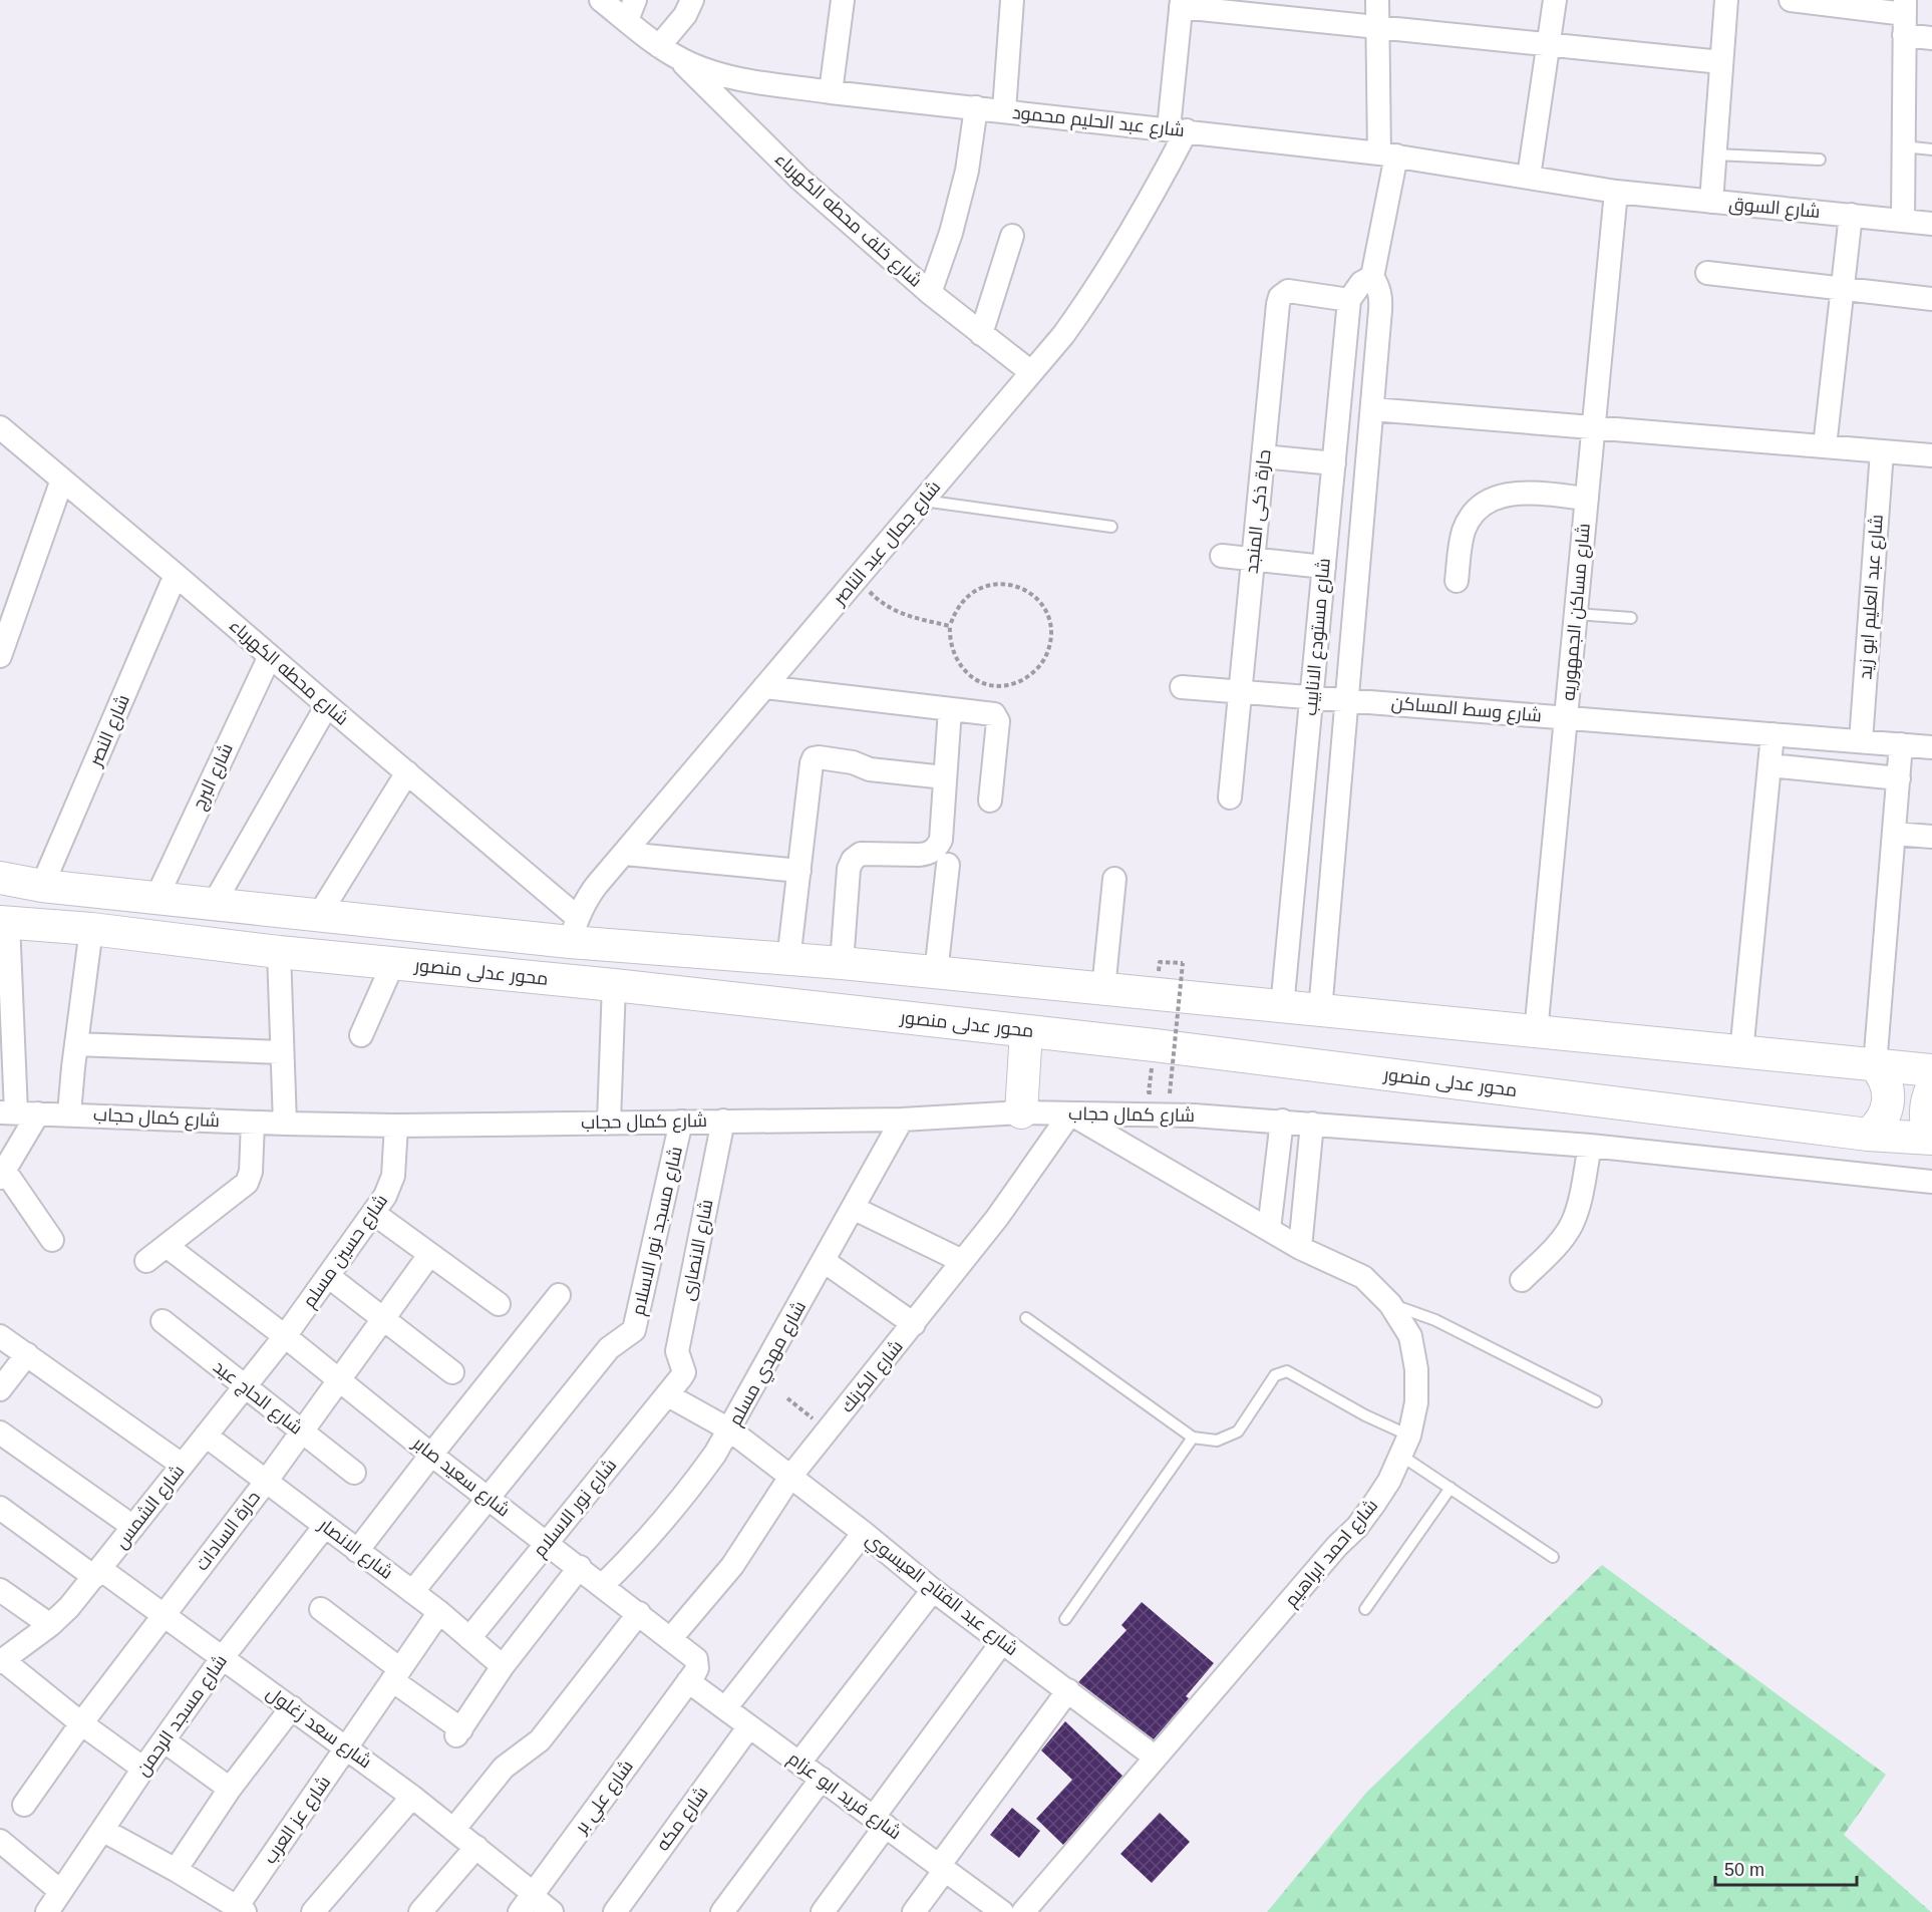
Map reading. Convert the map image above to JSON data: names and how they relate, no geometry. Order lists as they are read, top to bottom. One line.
{"streets":{"main road":["محور عدلى منصور"],"street":["شارع عبد الحليم محمود","شارع السوق","شارع خلف محطه الكهرباء","حارة ذكى المنجد","شارع جمال عبد الناصر","شارع عبد العليم ابو زيد","شارع مساكن الجمهوريه","شارع مستودع الانابيب","شارع محطه الكهرباء","شارع وسط المساكن","شارع النصر","شارع البرج","شارع كمال حجاب","شارع مسجد نور الاسلام","شارع الانصارى","شارع حسين مسلم","شارع مهدي مسلم","شارع الكرنك","شارع الحاج عيد","شارع سعيد صابر","شارع الشمس","شارع نور الاسلام","حارة السادات","شارع الانصار","شارع احمد ابراهيم","شارع عبد الفتاح العيسوي","شارع مسجد الرحمن","شارع سعد زغلول","شارع فريد ابو عزام","شارع علي بر","شارع مكه","شارع عز العرب"]},"crossings":[["شارع عبد الحليم محمود","شارع السوق"],["شارع عبد الحليم محمود","شارع خلف محطه الكهرباء"],["شارع عبد الحليم محمود","شارع جمال عبد الناصر"],["شارع عبد الحليم محمود","شارع مساكن الجمهوريه"],["شارع عبد الحليم محمود","شارع مستودع الانابيب"],["شارع السوق","شارع مساكن الجمهوريه"],["شارع خلف محطه الكهرباء","شارع جمال عبد الناصر"],["حارة ذكى المنجد","شارع مستودع الانابيب"],["حارة ذكى المنجد","شارع وسط المساكن"],["شارع جمال عبد الناصر","شارع محطه الكهرباء"],["شارع عبد العليم ابو زيد","شارع وسط المساكن"],["شارع مساكن الجمهوريه","شارع وسط المساكن"],["شارع مستودع الانابيب","شارع وسط المساكن"],["شارع محطه الكهرباء","شارع النصر"],["شارع محطه الكهرباء","شارع البرج"],["شارع كمال حجاب","شارع مسجد نور الاسلام"],["شارع كمال حجاب","شارع الانصارى"],["شارع كمال حجاب","شارع حسين مسلم"],["شارع كمال حجاب","شارع مهدي مسلم"],["شارع كمال حجاب","شارع الكرنك"],["شارع كمال حجاب","شارع احمد ابراهيم"],["شارع مسجد نور الاسلام","شارع سعيد صابر"],["شارع الانصارى","شارع نور الاسلام"],["شارع الانصارى","شارع عبد الفتاح العيسوي"],["شارع حسين مسلم","شارع سعيد صابر"],["شارع حسين مسلم","شارع الشمس"],["شارع مهدي مسلم","شارع سعيد صابر"],["شارع مهدي مسلم","شارع عبد الفتاح العيسوي"],["شارع الكرنك","شارع سعيد صابر"],["شارع الكرنك","شارع احمد ابراهيم"],["شارع الكرنك","شارع عبد الفتاح العيسوي"],["شارع الحاج عيد","شارع الشمس"],["شارع الحاج عيد","حارة السادات"],["شارع سعيد صابر","شارع الشمس"],["شارع سعيد صابر","شارع نور الاسلام"],["شارع سعيد صابر","حارة السادات"],["شارع سعيد صابر","شارع فريد ابو عزام"],["شارع سعيد صابر","شارع علي بر"],["شارع الشمس","شارع الانصار"],["شارع الشمس","شارع سعد زغلول"],["شارع نور الاسلام","شارع الانصار"],["شارع نور الاسلام","شارع عبد الفتاح العيسوي"],["حارة السادات","شارع الانصار"],["حارة السادات","شارع سعد زغلول"],["شارع الانصار","شارع مسجد الرحمن"],["شارع الانصار","شارع عز العرب"],["شارع احمد ابراهيم","شارع عبد الفتاح العيسوي"],["شارع مسجد الرحمن","شارع سعد زغلول"],["شارع سعد زغلول","شارع علي بر"],["شارع سعد زغلول","شارع عز العرب"],["شارع فريد ابو عزام","شارع علي بر"],["شارع فريد ابو عزام","شارع مكه"]],"scale_bar":"50 m"}
